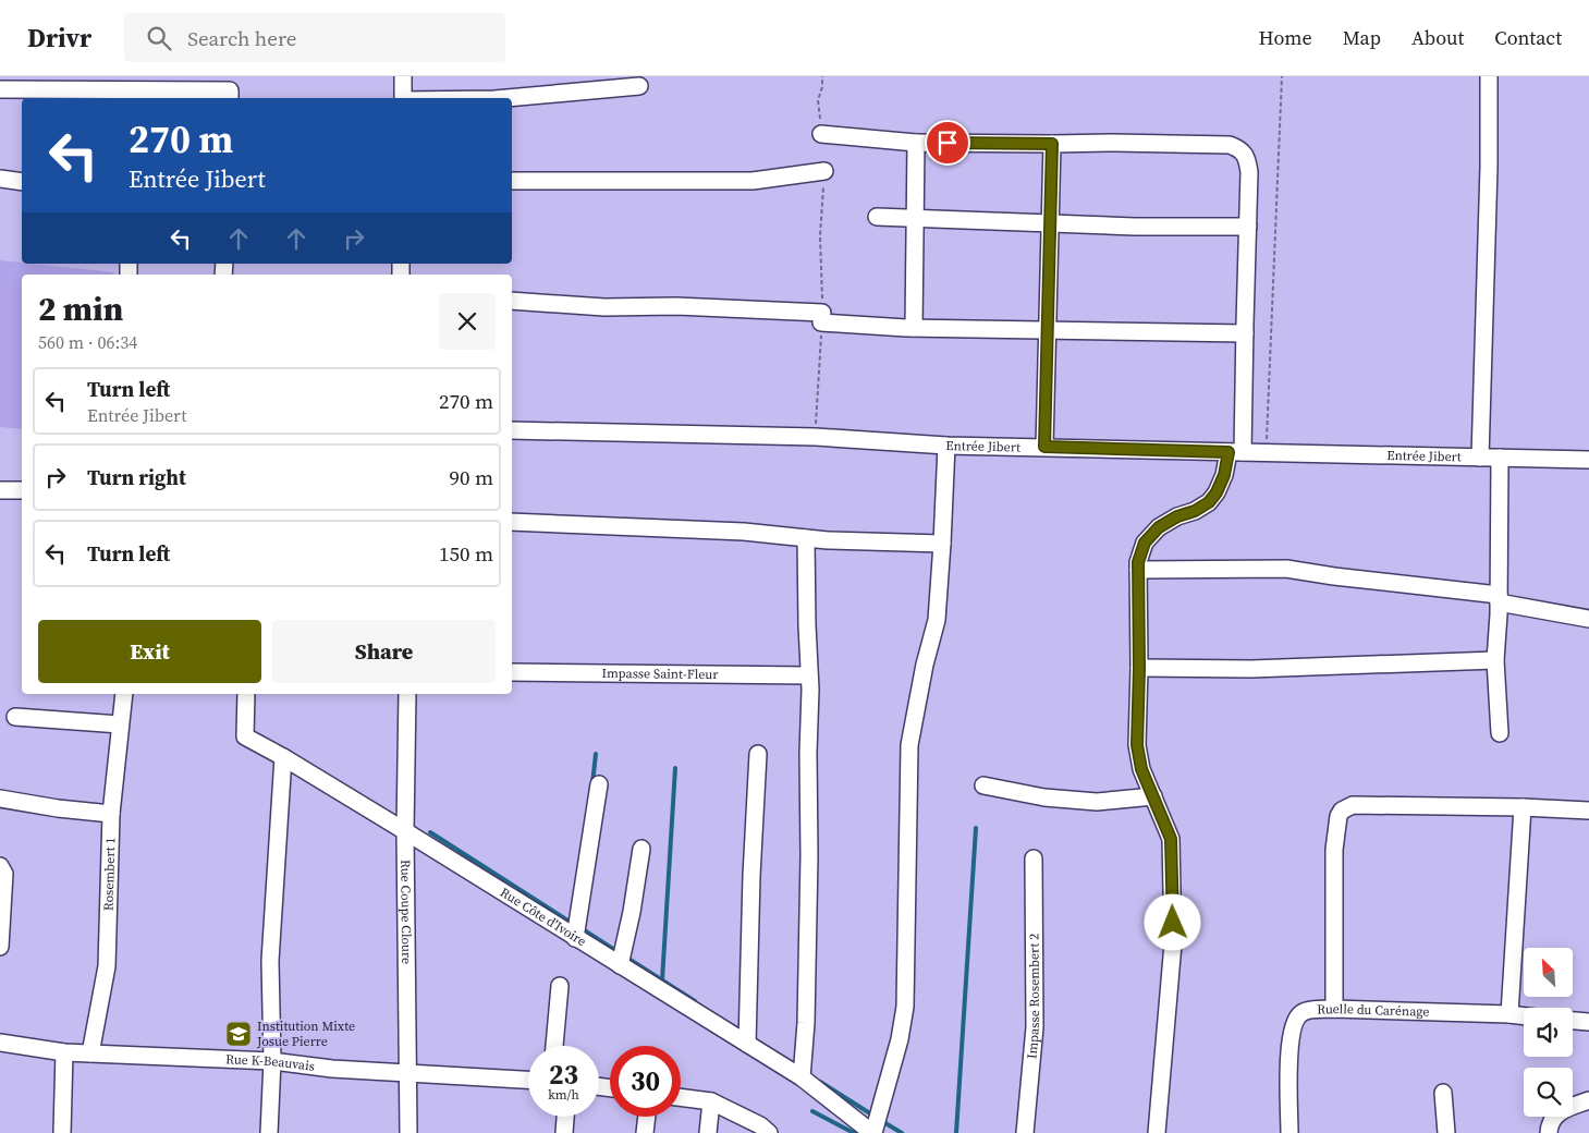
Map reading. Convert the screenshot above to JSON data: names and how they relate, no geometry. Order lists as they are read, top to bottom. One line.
{"streets":{"street":["Entrée Jibert","Impasse Saint-Fleur","Rosembert 1","Rue Coupe Cloure","Rue Côte d'Ivoire","Impasse Rosembert 2","Ruelle du Carénage","Rue K-Beauvais"]},"crossings":[["Rosembert 1","Rue K-Beauvais"],["Rue Coupe Cloure","Rue Côte d'Ivoire"],["Rue Coupe Cloure","Rue K-Beauvais"]],"places":{"school or university":["Institution Mixte Josue Pierre"]},"north":"top left","page":{"header":"Drivr","search":"Search here","nav":["Home","Map","About","Contact"],"turn":["270 m","Entrée Jibert"],"heading":["2 min","560 m · 06:34"],"list":[{"name":"Turn left","note":"Entrée Jibert","value":"270 m"},{"name":"Turn right","value":"90 m"},{"name":"Turn left","value":"150 m"}],"buttons":["Exit","Share"],"speed":"23 km/h","limit":"30"}}
